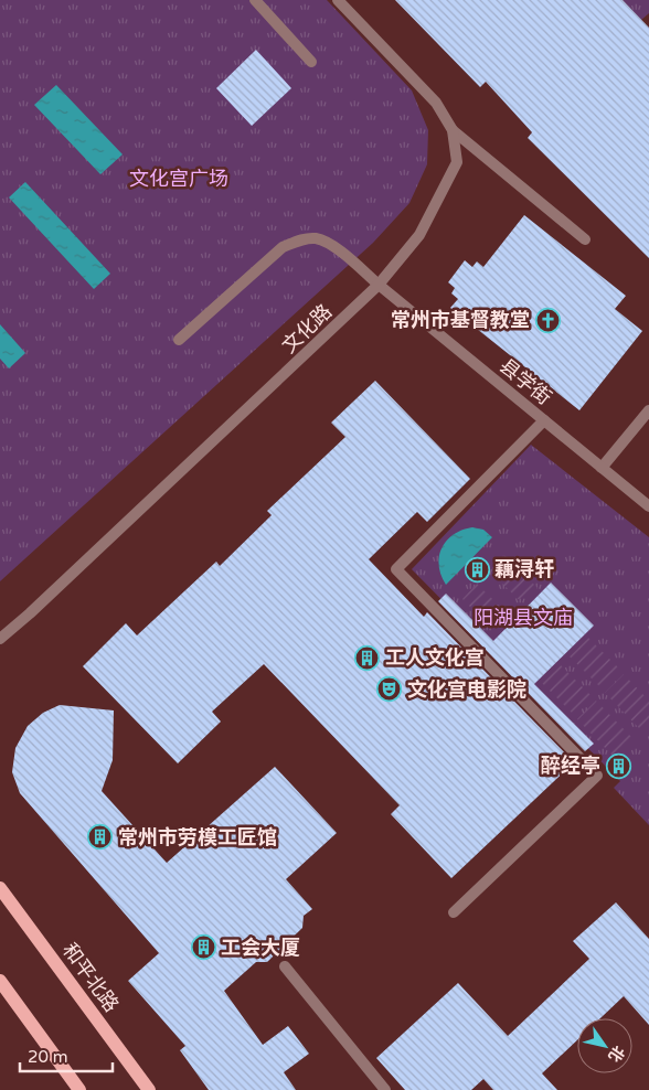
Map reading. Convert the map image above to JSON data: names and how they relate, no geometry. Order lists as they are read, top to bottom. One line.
{"streets":{"main road":["和平北路"],"street":["文化路","县学街"]},"crossings":[["文化路","县学街"]],"parks":["文化宫广场","阳湖县文庙"],"places":{"church":["常州市基督教堂"],"building":["藕浔轩","工人文化宫","醉经亭","常州市劳模工匠馆","工会大厦"],"theatre":["文化宫电影院"]},"scale_bar":"20 m","north":"bottom right"}
